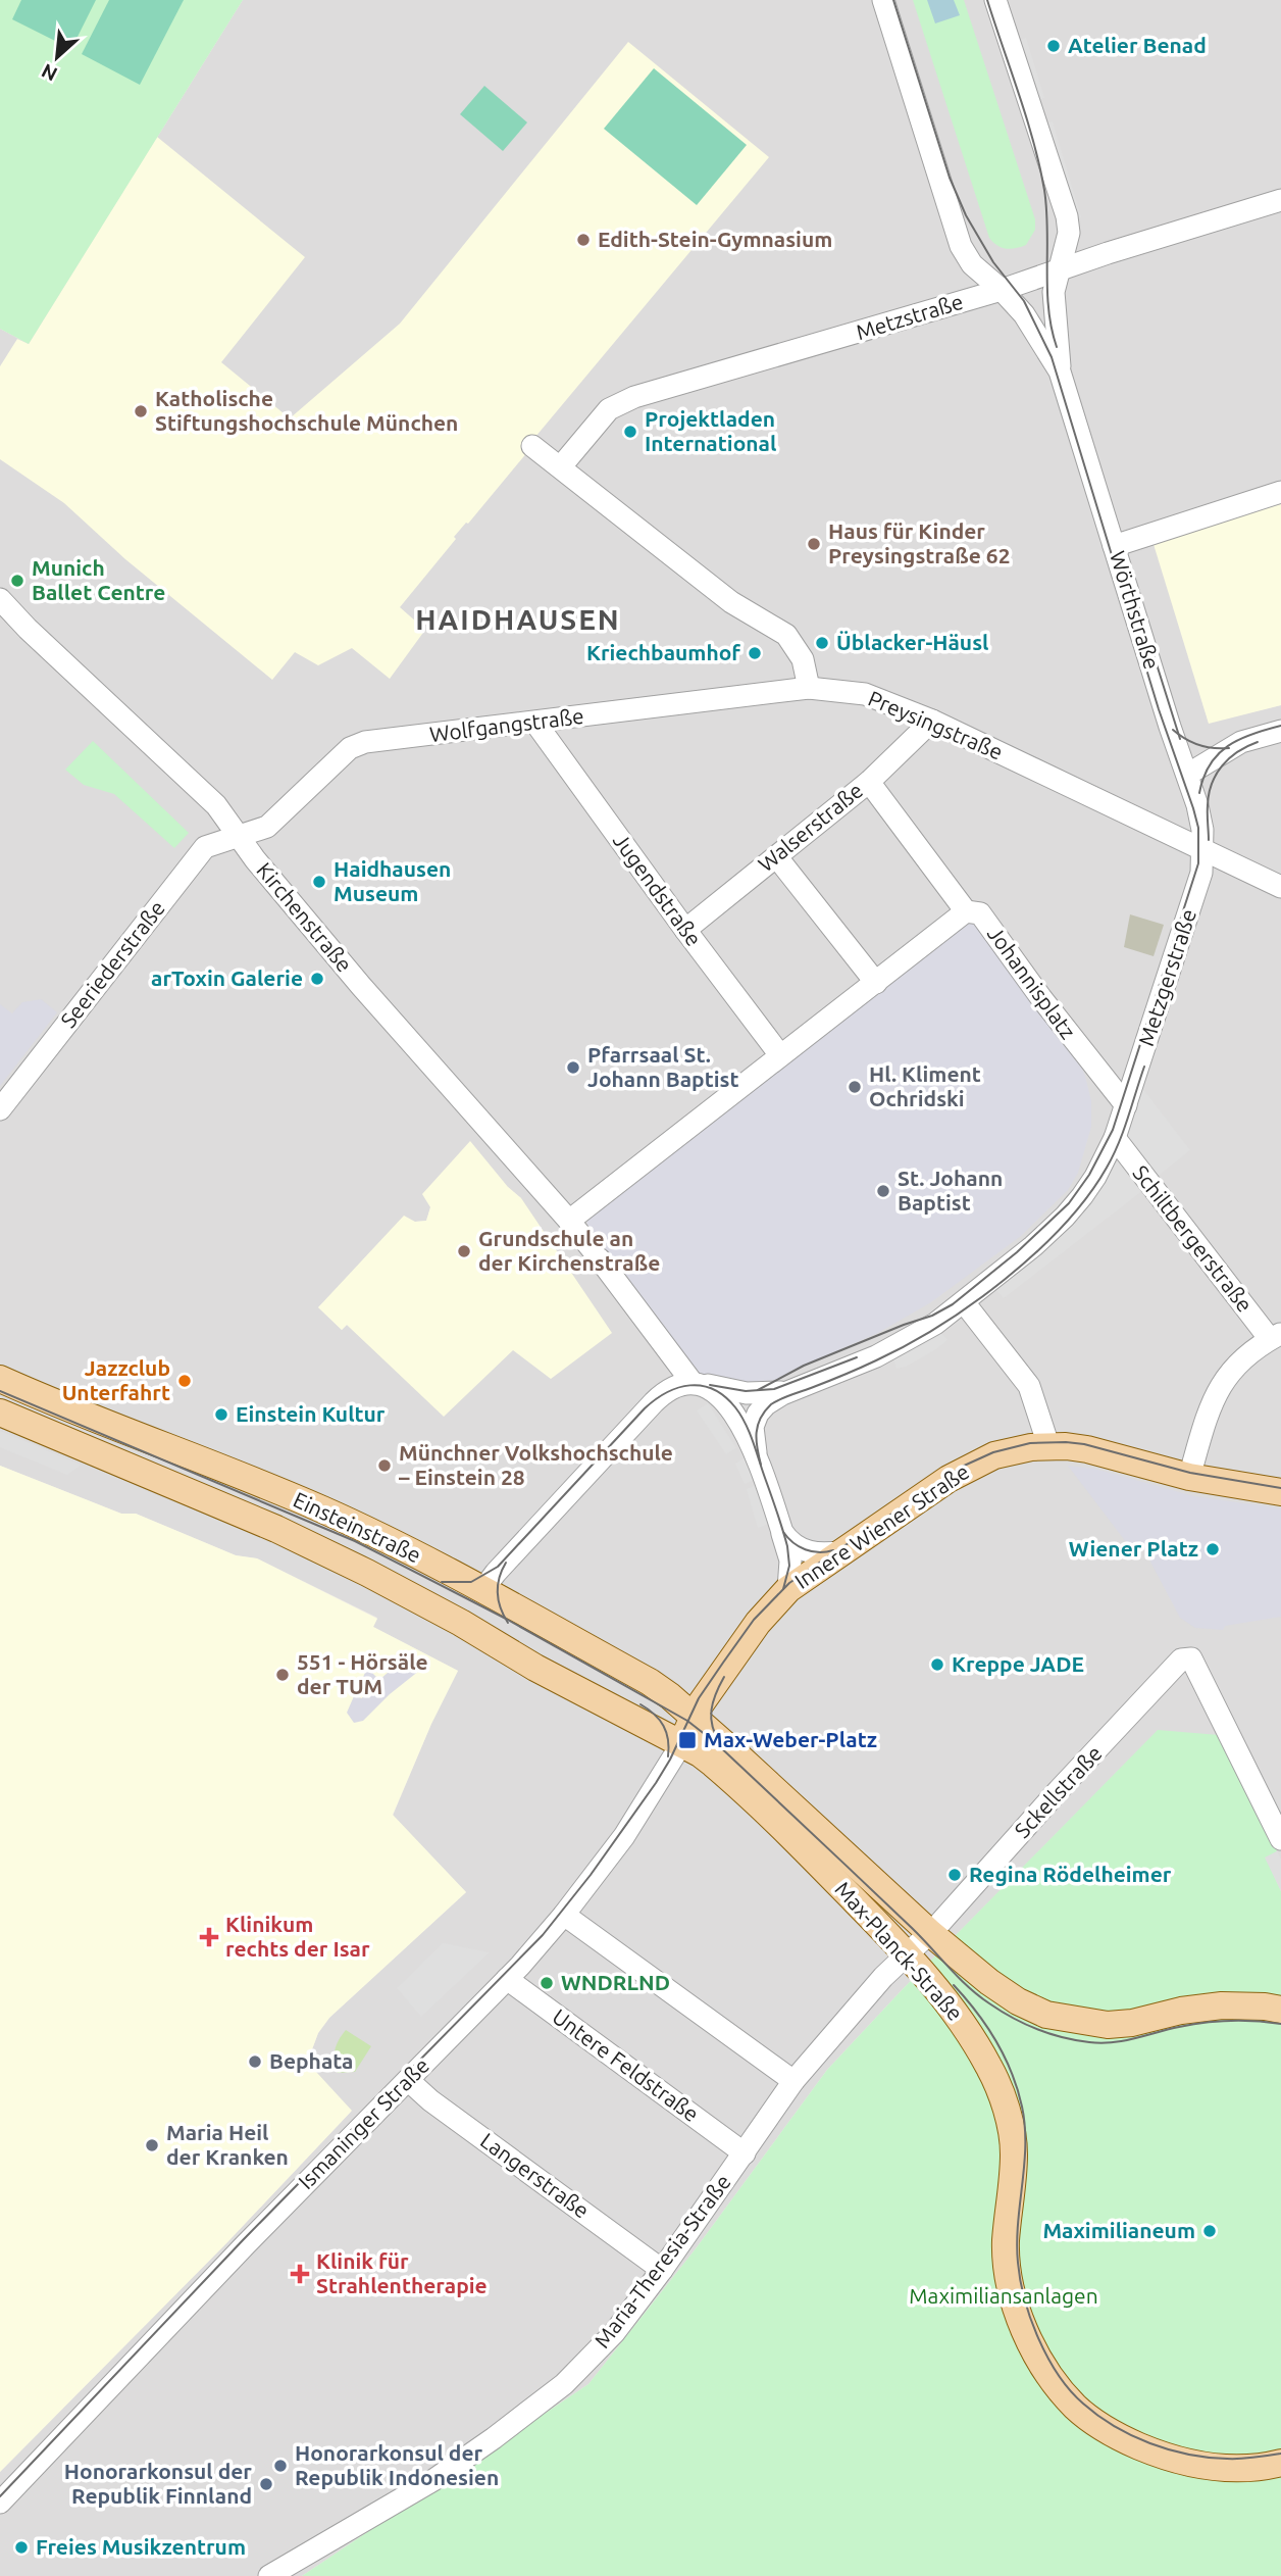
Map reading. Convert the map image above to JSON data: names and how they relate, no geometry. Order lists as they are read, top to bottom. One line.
{"streets":{"main road":["Innere Wiener Straße","Einsteinstraße","Max-Planck-Straße","Ismaninger Straße"],"street":["Metzstraße","Wörthstraße","Wolfgangstraße","Preysingstraße","Walserstraße","Jugendstraße","Kirchenstraße","Seeriederstraße","Metzgerstraße","Johannisplatz","Schiltbergerstraße","Sckellstraße","Untere Feldstraße","Langerstraße","Maria-Theresia-Straße"]},"crossings":[["Metzstraße","Wörthstraße"],["Wörthstraße","Preysingstraße"],["Wörthstraße","Metzgerstraße"],["Wolfgangstraße","Preysingstraße"],["Wolfgangstraße","Jugendstraße"],["Wolfgangstraße","Kirchenstraße"],["Wolfgangstraße","Seeriederstraße"],["Preysingstraße","Walserstraße"],["Preysingstraße","Metzgerstraße"],["Walserstraße","Jugendstraße"],["Jugendstraße","Johannisplatz"],["Kirchenstraße","Seeriederstraße"],["Kirchenstraße","Johannisplatz"],["Kirchenstraße","Innere Wiener Straße"],["Metzgerstraße","Johannisplatz"],["Einsteinstraße","Max-Planck-Straße"],["Einsteinstraße","Ismaninger Straße"],["Sckellstraße","Max-Planck-Straße"],["Sckellstraße","Maria-Theresia-Straße"],["Max-Planck-Straße","Ismaninger Straße"],["Max-Planck-Straße","Maria-Theresia-Straße"],["Untere Feldstraße","Ismaninger Straße"],["Untere Feldstraße","Maria-Theresia-Straße"],["Ismaninger Straße","Langerstraße"],["Langerstraße","Maria-Theresia-Straße"]],"districts":["HAIDHAUSEN"],"parks":["Maximiliansanlagen"],"places":{"other":["Atelier Benad","Edith-Stein-Gymnasium","Katholische Stiftungshochschule München","Projektladen International","Haus für Kinder Preysingstraße 62","Munich Ballet Centre","Üblacker-Häusl","Kriechbaumhof","Haidhausen Museum","arToxin Galerie","Pfarrsaal St. Johann Baptist","Hl. Kliment Ochridski","St. Johann Baptist","Grundschule an der Kirchenstraße","Jazzclub Unterfahrt","Einstein Kultur","Münchner Volkshochschule – Einstein 28","Wiener Platz","Kreppe JADE","551 - Hörsäle der TUM","Regina Rödelheimer","WNDRLND","Bephata","Maria Heil der Kranken","Maximilianeum","Honorarkonsul der Republik Indonesien","Honorarkonsul der Republik Finnland","Freies Musikzentrum"],"transit":["Max-Weber-Platz"],"health":["Klinikum rechts der Isar","Klinik für Strahlentherapie"]},"north":"bottom left"}
